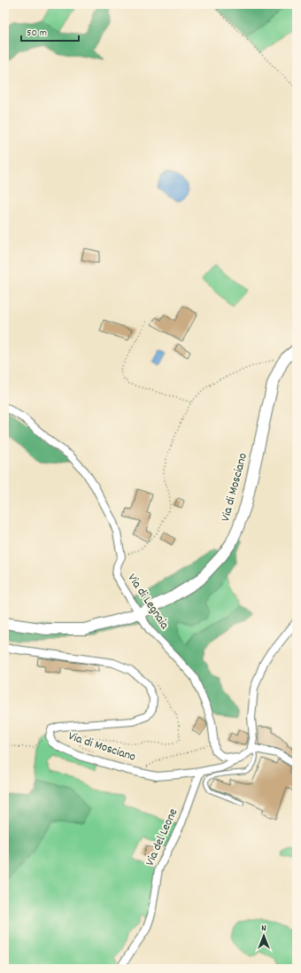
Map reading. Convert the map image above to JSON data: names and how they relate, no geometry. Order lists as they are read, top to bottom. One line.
{"streets":{"main road":["Via di Mosciano"],"street":["Via di Legnaia","Via del Leone"]},"crossings":[["Via di Mosciano","Via di Legnaia"],["Via di Mosciano","Via del Leone"]],"scale_bar":"50 m","north":"top"}
